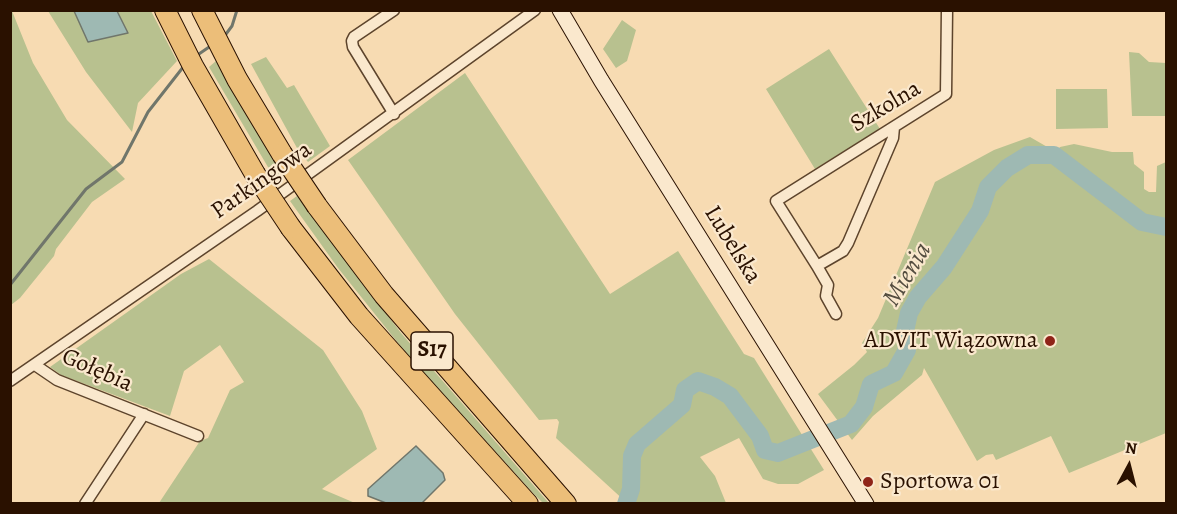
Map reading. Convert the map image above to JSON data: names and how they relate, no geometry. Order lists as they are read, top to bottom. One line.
{"streets":{"highway":["S17"],"main road":["Lubelska"],"street":["Szkolna","Parkingowa","Gołębia"]},"crossings":[["Parkingowa","Gołębia"]],"water":["Mienia"],"places":["ADVIT Wiązowna","Sportowa 01"],"north":"top"}
